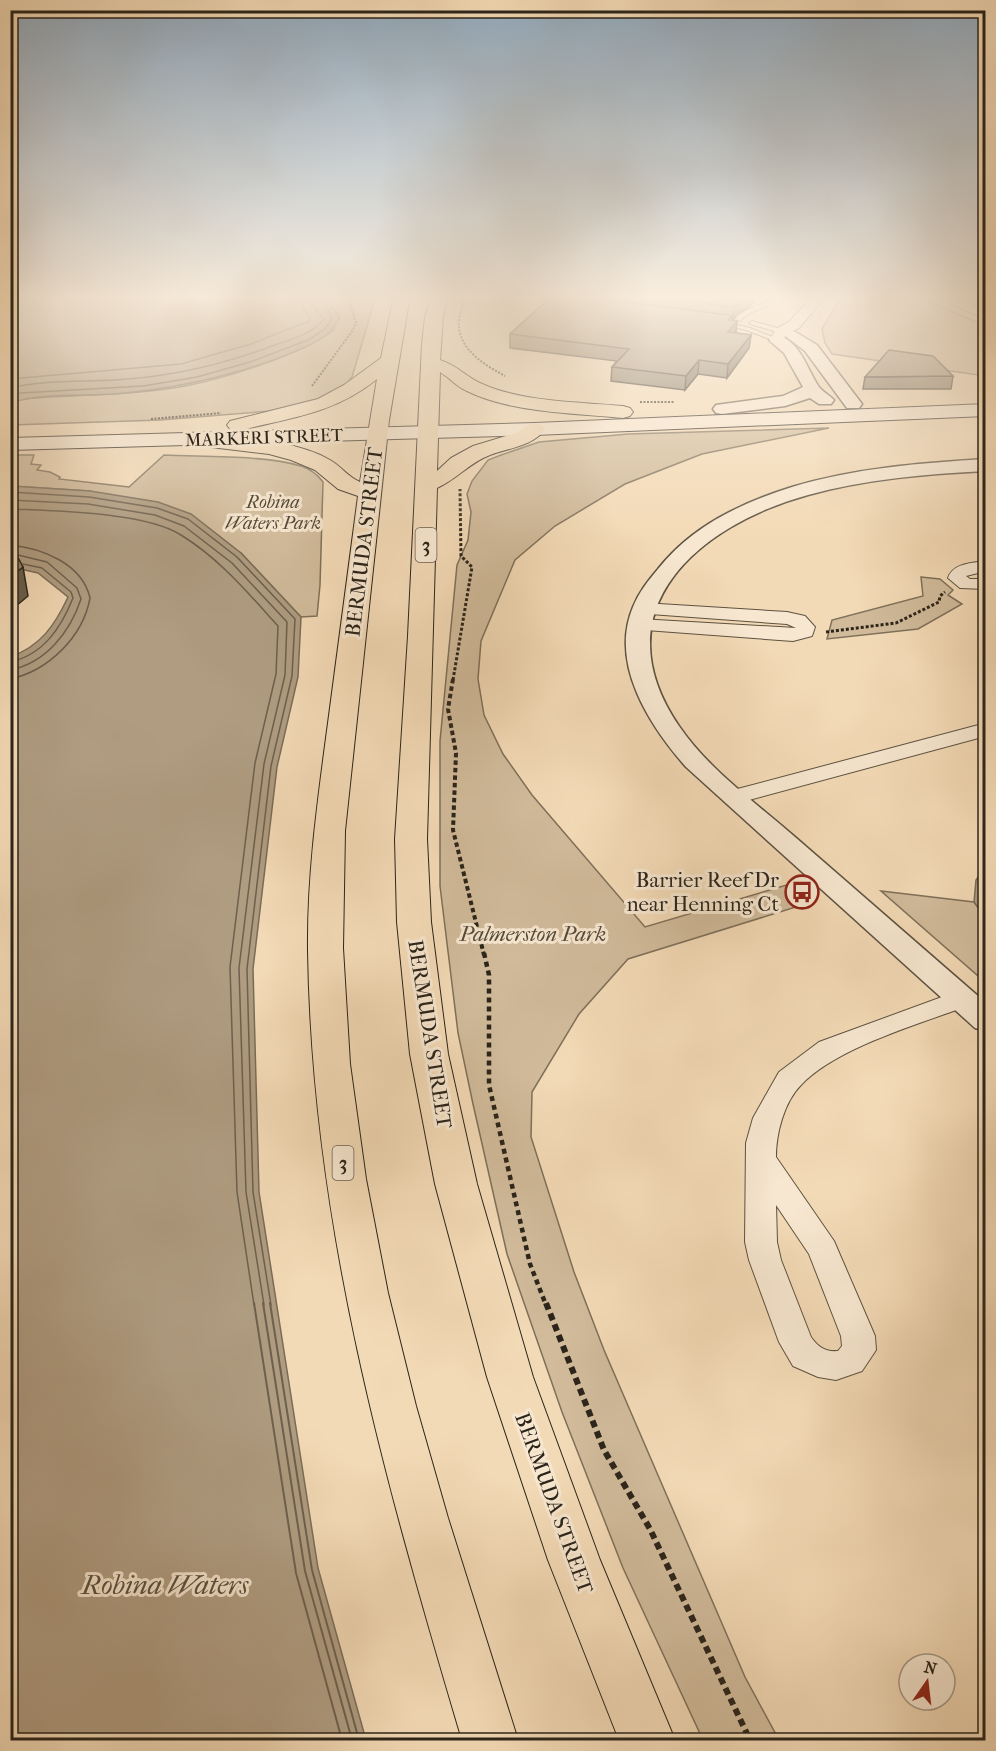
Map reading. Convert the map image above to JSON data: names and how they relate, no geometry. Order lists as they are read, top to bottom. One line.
{"streets":{"main road":["MARKERI STREET","BERMUDA STREET","3"]},"crossings":[["MARKERI STREET","BERMUDA STREET"]],"water":["Robina Waters"],"parks":["Robina Waters Park","Palmerston Park"],"places":{"bus stop":["Barrier Reef Dr near Henning Ct"]},"north":"top"}
